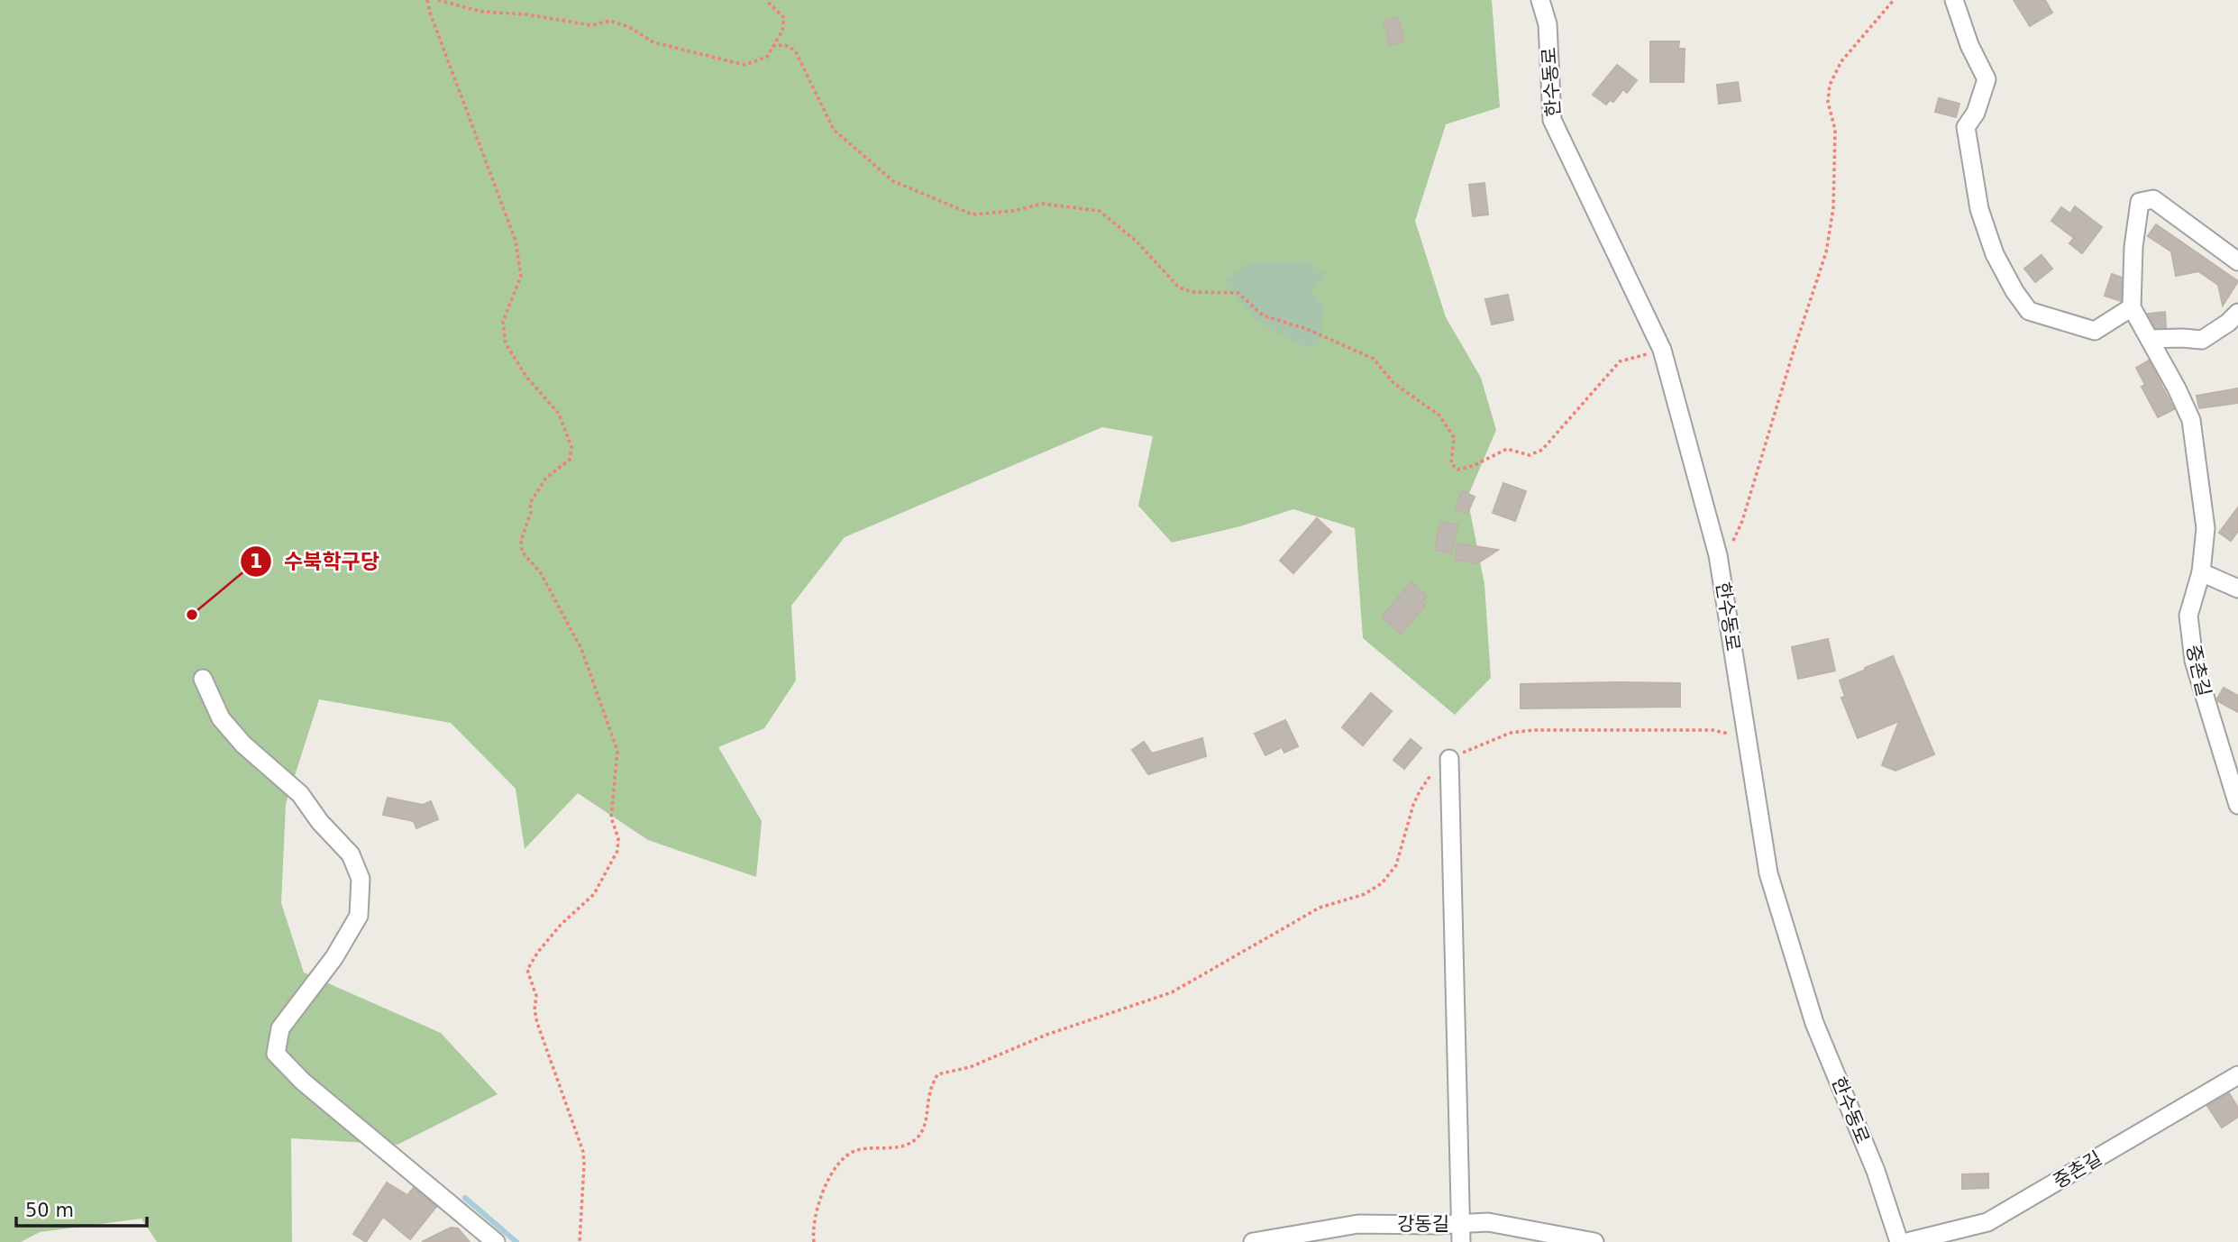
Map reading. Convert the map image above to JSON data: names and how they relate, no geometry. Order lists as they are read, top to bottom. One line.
{"streets":{"street":["한수동로","중촌길","강동길"]},"places":["수북학구당"],"scale_bar":"50 m"}
